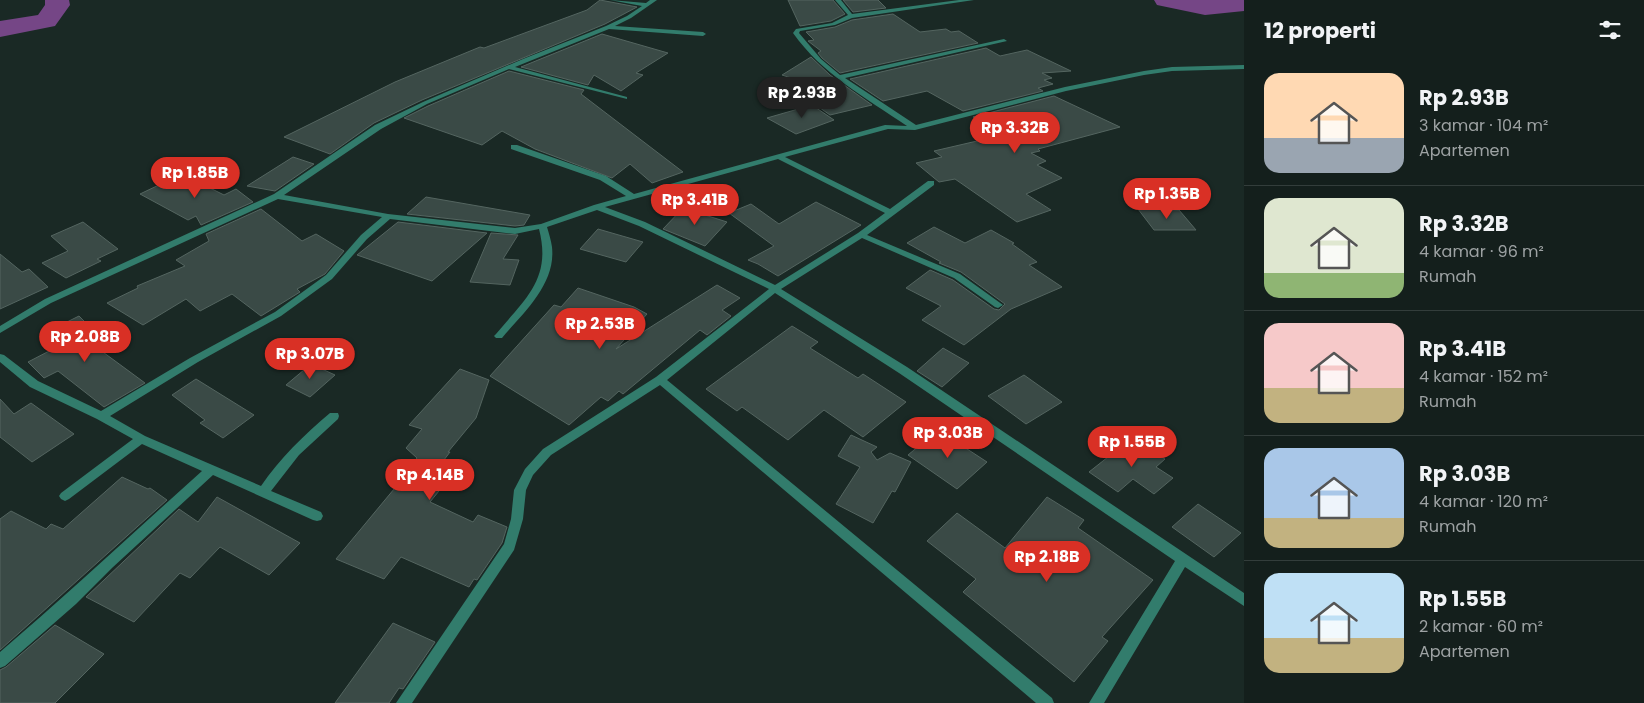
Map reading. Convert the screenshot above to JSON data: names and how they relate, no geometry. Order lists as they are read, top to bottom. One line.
{"page":{"heading":"12 properti","list":[{"name":"Rp 2.93B","note":"3 kamar · 104 m² · Apartemen"},{"name":"Rp 3.32B","note":"4 kamar · 96 m² · Rumah"},{"name":"Rp 3.41B","note":"4 kamar · 152 m² · Rumah"},{"name":"Rp 3.03B","note":"4 kamar · 120 m² · Rumah"},{"name":"Rp 1.55B","note":"2 kamar · 60 m² · Apartemen"}],"price":["Rp 2.93B","Rp 3.32B","Rp 1.85B","Rp 1.35B","Rp 3.41B","Rp 2.53B","Rp 2.08B","Rp 3.07B","Rp 3.03B","Rp 1.55B","Rp 4.14B","Rp 2.18B"]}}
